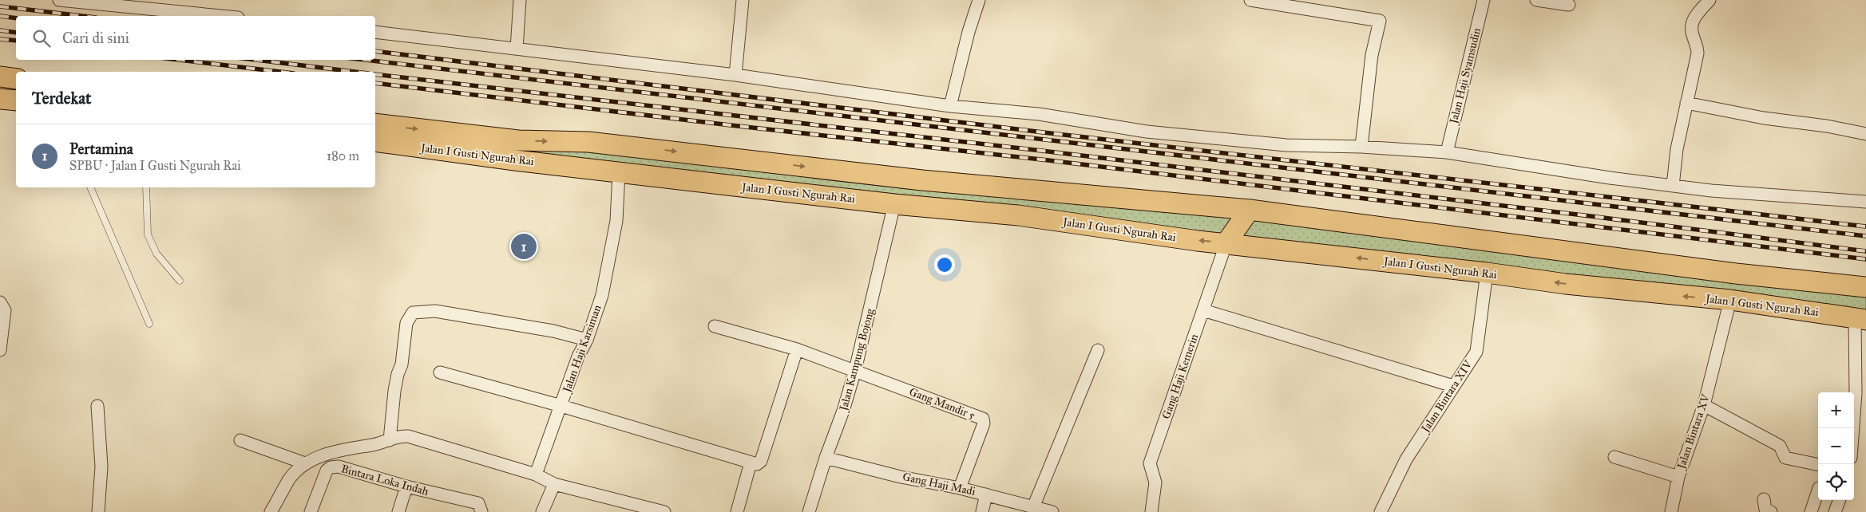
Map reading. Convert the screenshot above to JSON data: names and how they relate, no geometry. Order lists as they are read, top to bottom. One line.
{"streets":{"main road":["Jalan I Gusti Ngurah Rai"],"street":["Jalan Haji Syamsudin","Jalan Haji Karsiman","Jalan Kampung Bojong","Gang Haji Kemerin","Jalan Bintara XIV","Gang Mandir 5","Jalan Bintara XV","Bintara Loka Indah","Gang Haji Madi"]},"crossings":[["Jalan I Gusti Ngurah Rai","Jalan Haji Karsiman"],["Jalan I Gusti Ngurah Rai","Jalan Kampung Bojong"],["Jalan I Gusti Ngurah Rai","Gang Haji Kemerin"],["Jalan I Gusti Ngurah Rai","Jalan Bintara XIV"],["Jalan I Gusti Ngurah Rai","Jalan Bintara XV"],["Jalan Kampung Bojong","Gang Mandir 5"],["Jalan Kampung Bojong","Gang Haji Madi"],["Gang Mandir 5","Gang Haji Madi"]],"page":{"search":"Cari di sini","heading":"Terdekat","list":[{"mark":"1","name":"Pertamina","note":"SPBU · Jalan I Gusti Ngurah Rai","value":"180 m"}],"pins":"1","map_buttons":["+","−"]}}
